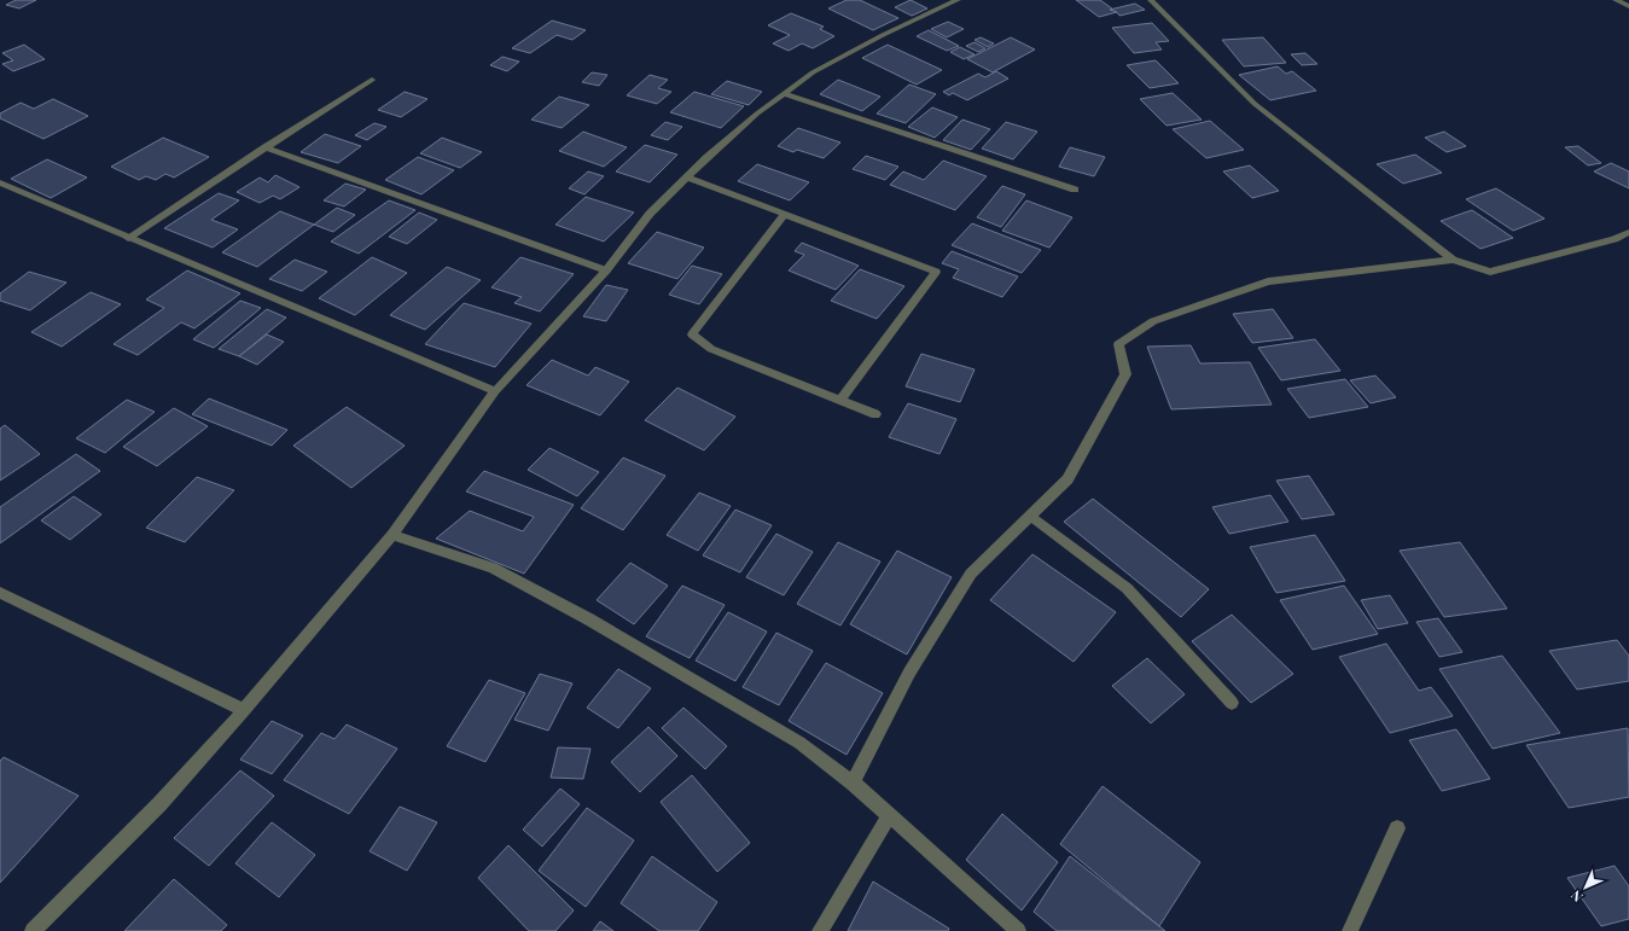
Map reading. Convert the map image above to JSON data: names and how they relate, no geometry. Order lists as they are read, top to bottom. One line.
{"north":"bottom left"}
